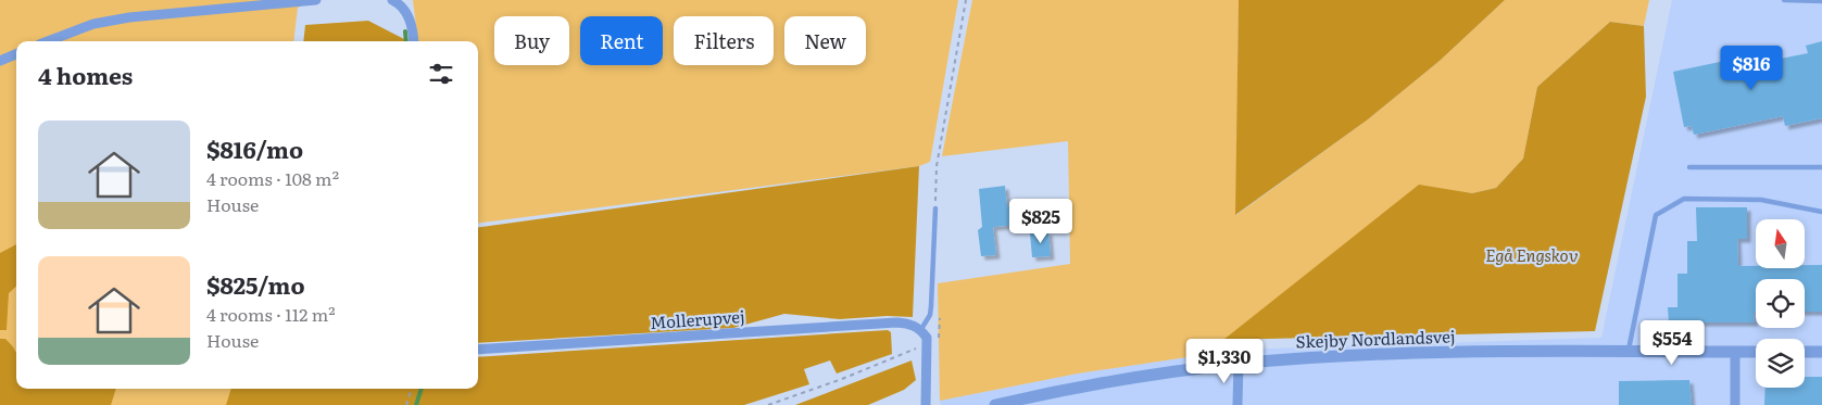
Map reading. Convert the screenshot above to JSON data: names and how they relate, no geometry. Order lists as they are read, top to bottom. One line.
{"streets":{"street":["Mollerupvej","Skejby Nordlandsvej"]},"parks":["Egå Engskov"],"north":"top","page":{"chip":["Buy","Rent","Filters","New"],"heading":"4 homes","price":["$816","$825","$554","$1,330"],"list":[{"name":"$816/mo","note":"4 rooms · 108 m² · House"},{"name":"$825/mo","note":"4 rooms · 112 m² · House"}]}}
